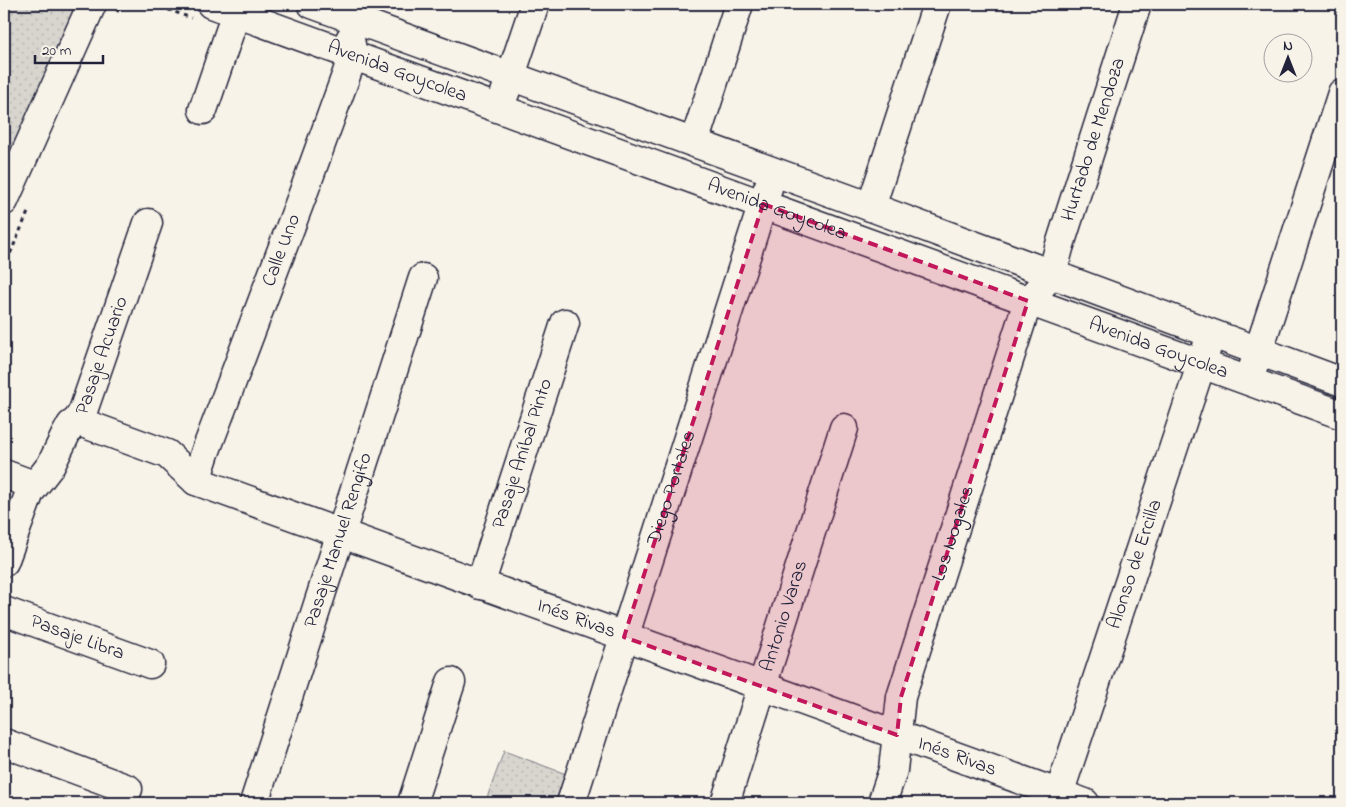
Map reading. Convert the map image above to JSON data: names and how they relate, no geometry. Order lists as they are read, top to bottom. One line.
{"streets":{"street":["Avenida Goycolea","Hurtado de Mendoza","Calle Uno","Pasaje Acuario","Pasaje Aníbal Pinto","Diego Portales","Los Nogales","Pasaje Manuel Rengifo","Alonso de Ercilla","Antonio Varas","Inés Rivas","Pasaje Libra"]},"crossings":[["Avenida Goycolea","Hurtado de Mendoza"],["Avenida Goycolea","Calle Uno"],["Avenida Goycolea","Diego Portales"],["Avenida Goycolea","Los Nogales"],["Avenida Goycolea","Alonso de Ercilla"],["Hurtado de Mendoza","Los Nogales"],["Calle Uno","Inés Rivas"],["Pasaje Acuario","Inés Rivas"],["Pasaje Aníbal Pinto","Inés Rivas"],["Diego Portales","Inés Rivas"],["Los Nogales","Inés Rivas"],["Pasaje Manuel Rengifo","Inés Rivas"],["Alonso de Ercilla","Inés Rivas"],["Antonio Varas","Inés Rivas"]],"scale_bar":"20 m","north":"top"}
